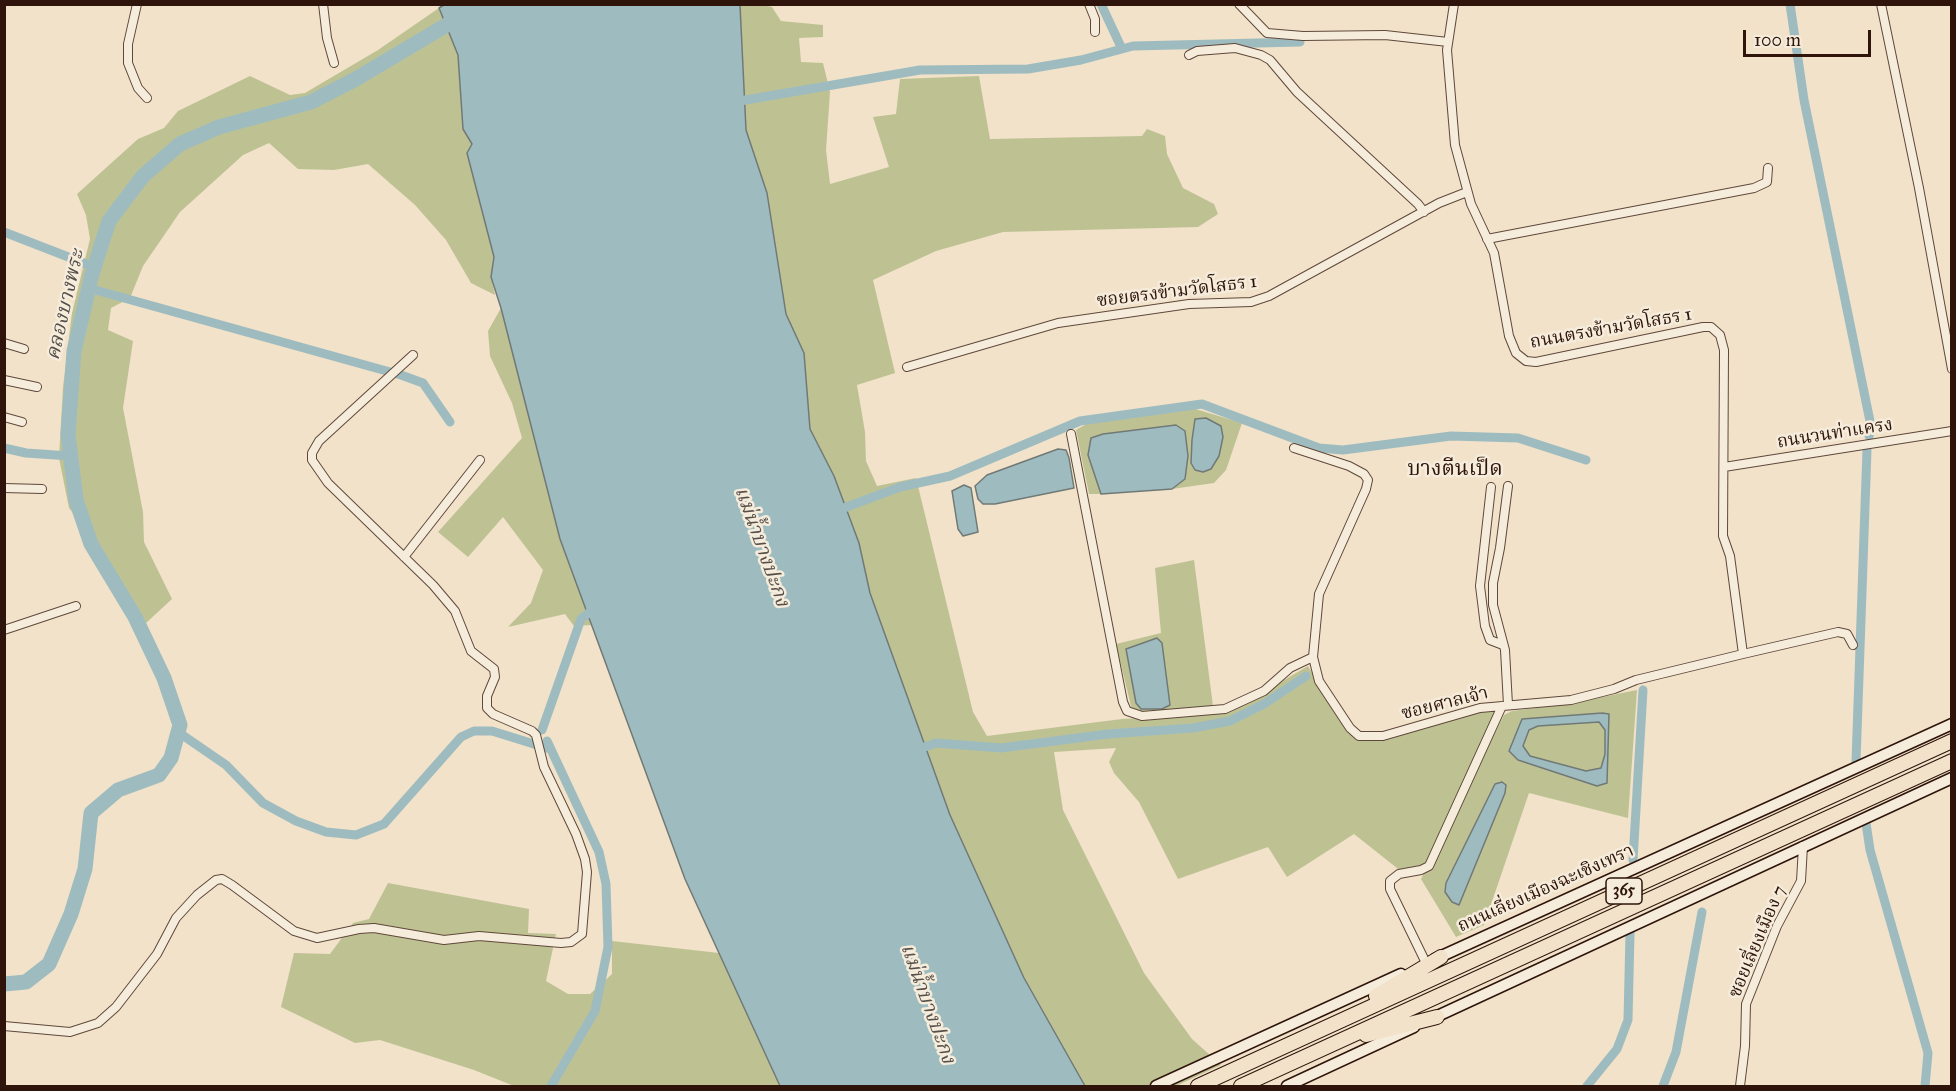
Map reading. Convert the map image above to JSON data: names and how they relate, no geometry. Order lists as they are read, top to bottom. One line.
{"streets":{"highway":["ถนนเลี่ยงเมืองฉะเชิงเทรา","365"],"street":["ซอยตรงข้ามวัดโสธร 1","ถนนตรงข้ามวัดโสธร 1","ถนนวนท่าแครง","ซอยศาลเจ้า","ซอยเลี่ยงเมือง 7"]},"crossings":[["ซอยตรงข้ามวัดโสธร 1","ถนนตรงข้ามวัดโสธร 1"],["ถนนตรงข้ามวัดโสธร 1","ถนนวนท่าแครง"],["365","ซอยเลี่ยงเมือง 7"]],"districts":["บางตีนเป็ด"],"water":["คลองบางพระ","แม่น้ำบางปะกง"],"scale_bar":"100 m"}
